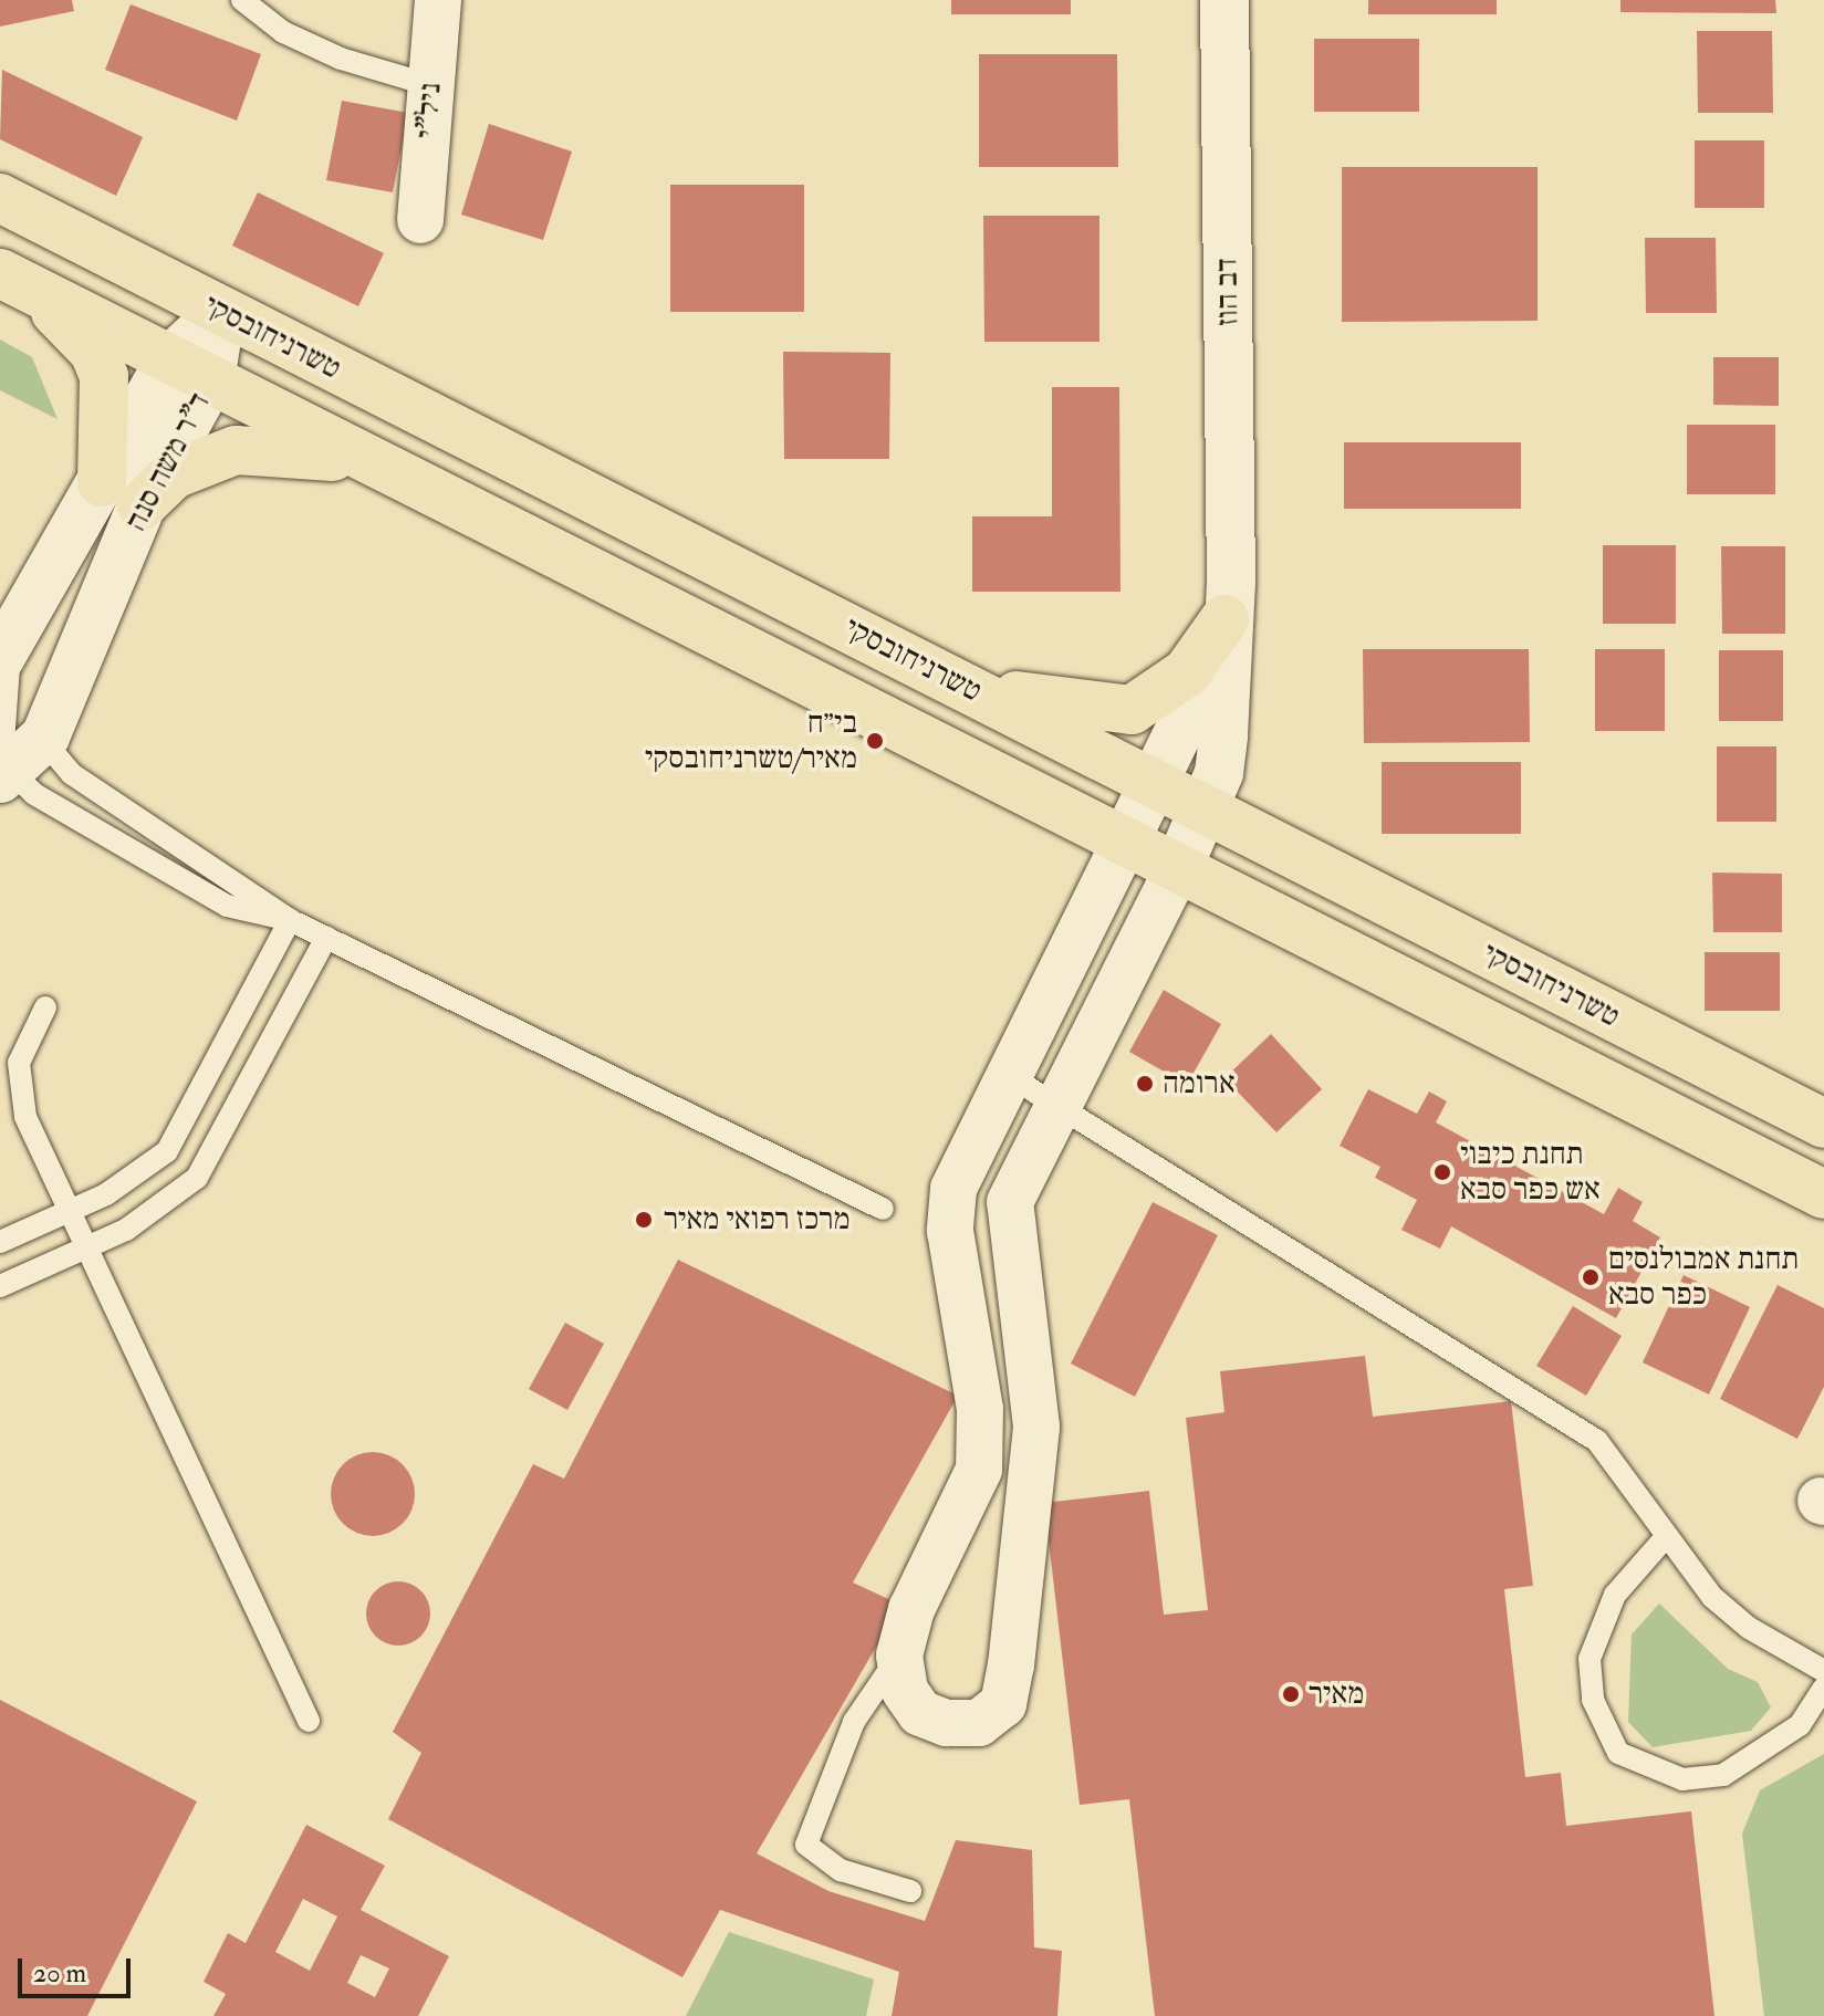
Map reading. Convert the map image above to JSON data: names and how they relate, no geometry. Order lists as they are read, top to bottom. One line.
{"streets":{"main road":["טשרניחובסקי"],"street":["ניל\"י","דב הוז","ד\"ר משה סנה"]},"crossings":[["דב הוז","טשרניחובסקי"],["טשרניחובסקי","ד\"ר משה סנה"]],"places":["בי״ח מאיר/טשרניחובסקי","ארומה","תחנת כיבוי אש כפר סבא","מרכז רפואי מאיר","תחנת אמבולנסים כפר סבא","מאיר"],"scale_bar":"20 m"}
